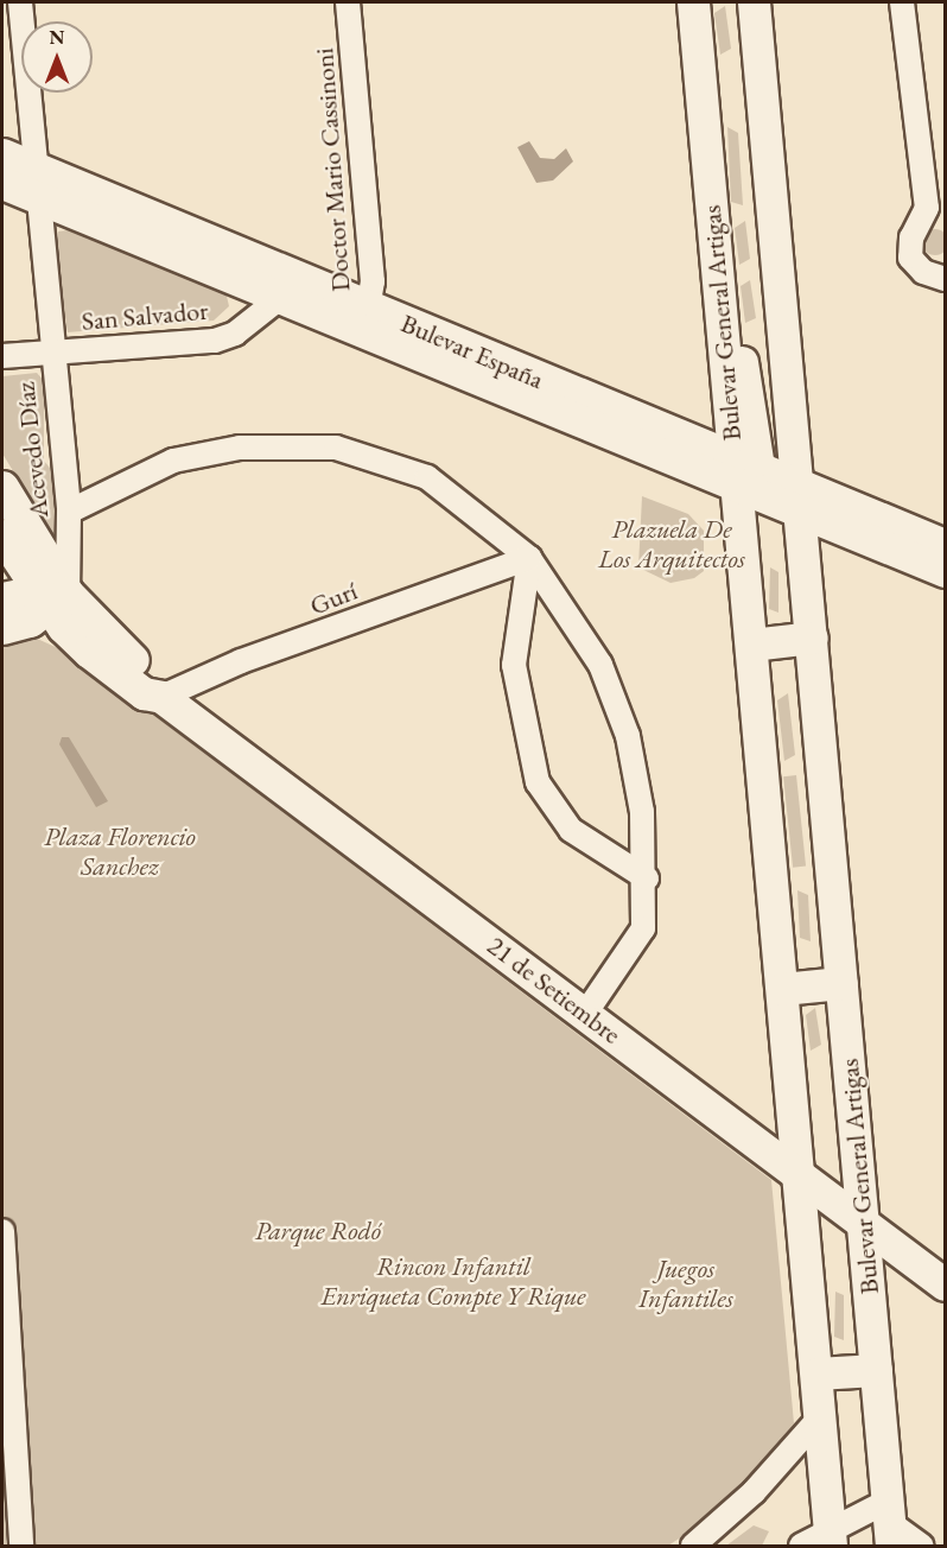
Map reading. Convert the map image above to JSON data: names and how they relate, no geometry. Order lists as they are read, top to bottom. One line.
{"streets":{"main road":["Bulevar General Artigas","Bulevar España","21 de Setiembre"],"street":["Doctor Mario Cassinoni","San Salvador","Acevedo Díaz","Gurí"]},"crossings":[["Doctor Mario Cassinoni","Bulevar España"],["San Salvador","Bulevar España"],["San Salvador","Acevedo Díaz"],["Bulevar General Artigas","Bulevar España"],["Bulevar General Artigas","21 de Setiembre"],["Bulevar España","Acevedo Díaz"],["Acevedo Díaz","21 de Setiembre"],["Gurí","21 de Setiembre"]],"parks":["Plazuela De Los Arquitectos","Plaza Florencio Sanchez","Parque Rodó","Rincon Infantil Enriqueta Compte Y Rique","Juegos Infantiles"],"north":"top"}
